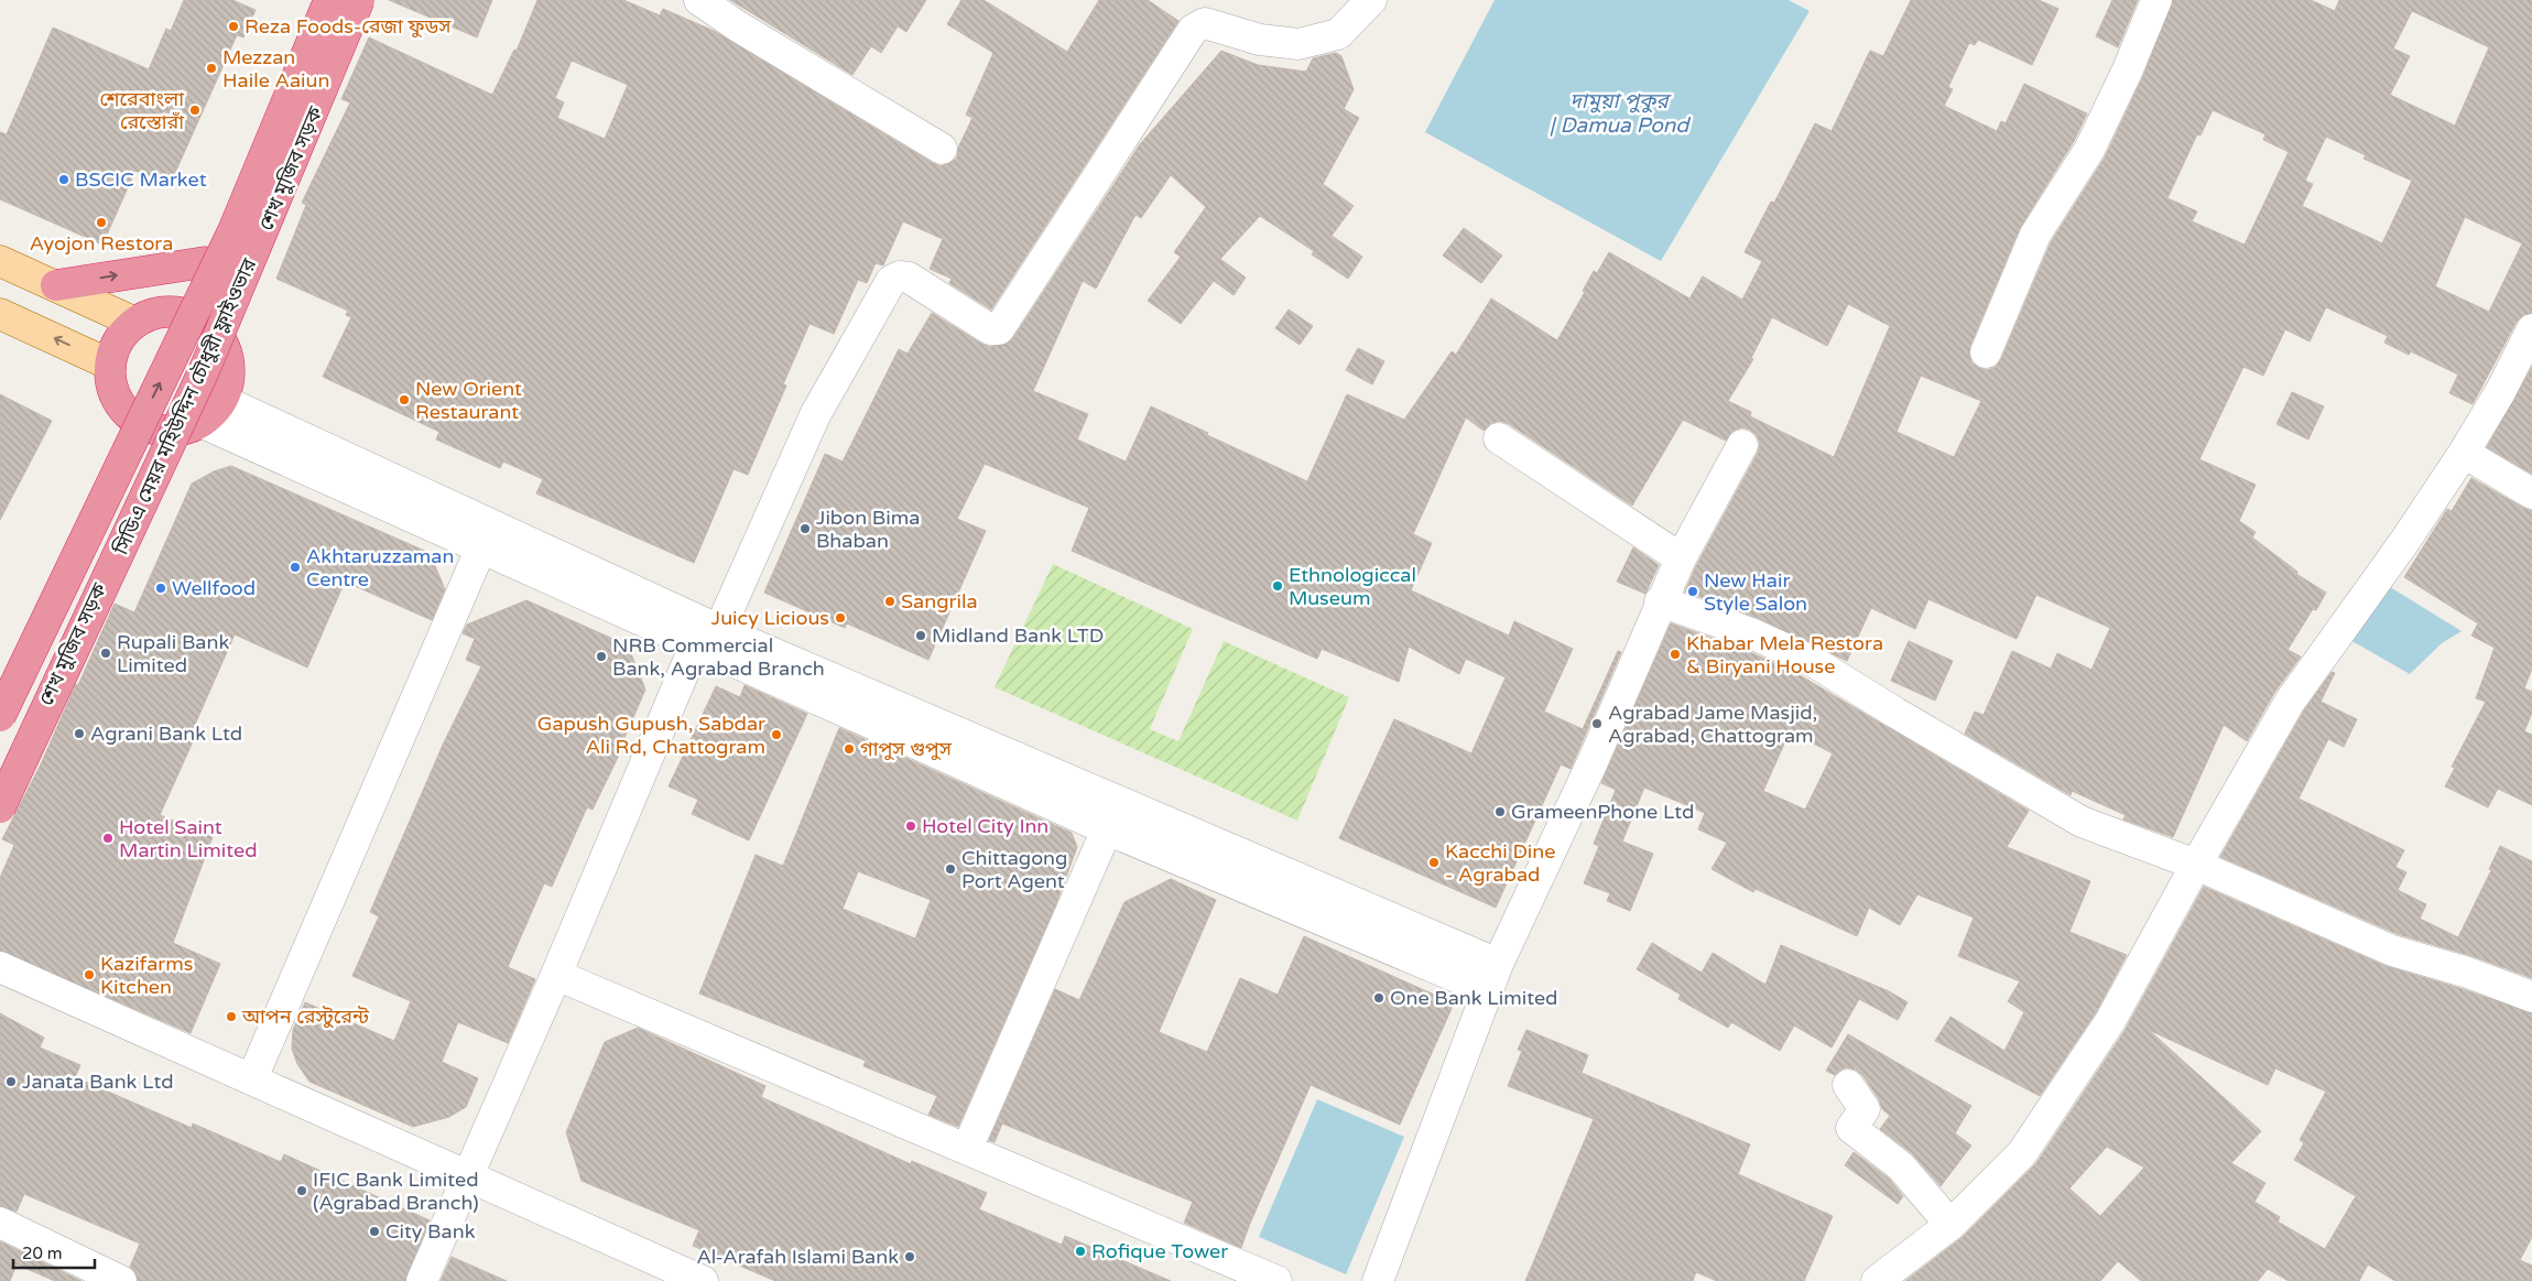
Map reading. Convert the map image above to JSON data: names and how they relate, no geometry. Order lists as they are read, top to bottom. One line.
{"streets":{"highway":["শেখ মুজিব সড়ক","সিডিএ মেয়র মহিউদ্দিন চৌধুরী ফ্লাইওভার"]},"crossings":[["শেখ মুজিব সড়ক","সিডিএ মেয়র মহিউদ্দিন চৌধুরী ফ্লাইওভার"]],"water":["দামুয়া পুকুর | Damua Pond"],"places":["Reza Foods-রেজা ফুডস","Mezzan Haile Aaiun","শেরেবাংলা রেস্তোরাঁ","BSCIC Market","Ayojon Restora","New Orient Restaurant","Jibon Bima Bhaban","Akhtaruzzaman Centre","Ethnologiccal Museum","Wellfood","New Hair Style Salon","Sangrila","Juicy Licious","Midland Bank LTD","Rupali Bank Limited","Khabar Mela Restora & Biryani House","NRB Commercial Bank, Agrabad Branch","Agrabad Jame Masjid, Agrabad, Chattogram","Agrani Bank Ltd","Gapush Gupush, Sabdar Ali Rd, Chattogram","গাপুস গুপুস","GrameenPhone Ltd","Hotel City Inn","Hotel Saint Martin Limited","Kacchi Dine - Agrabad","Chittagong Port Agent","Kazifarms Kitchen","One Bank Limited","আপন রেস্টুরেন্ট","Janata Bank Ltd","IFIC Bank Limited (Agrabad Branch)","City Bank","Rofique Tower","Al-Arafah Islami Bank"],"scale_bar":"20 m"}
